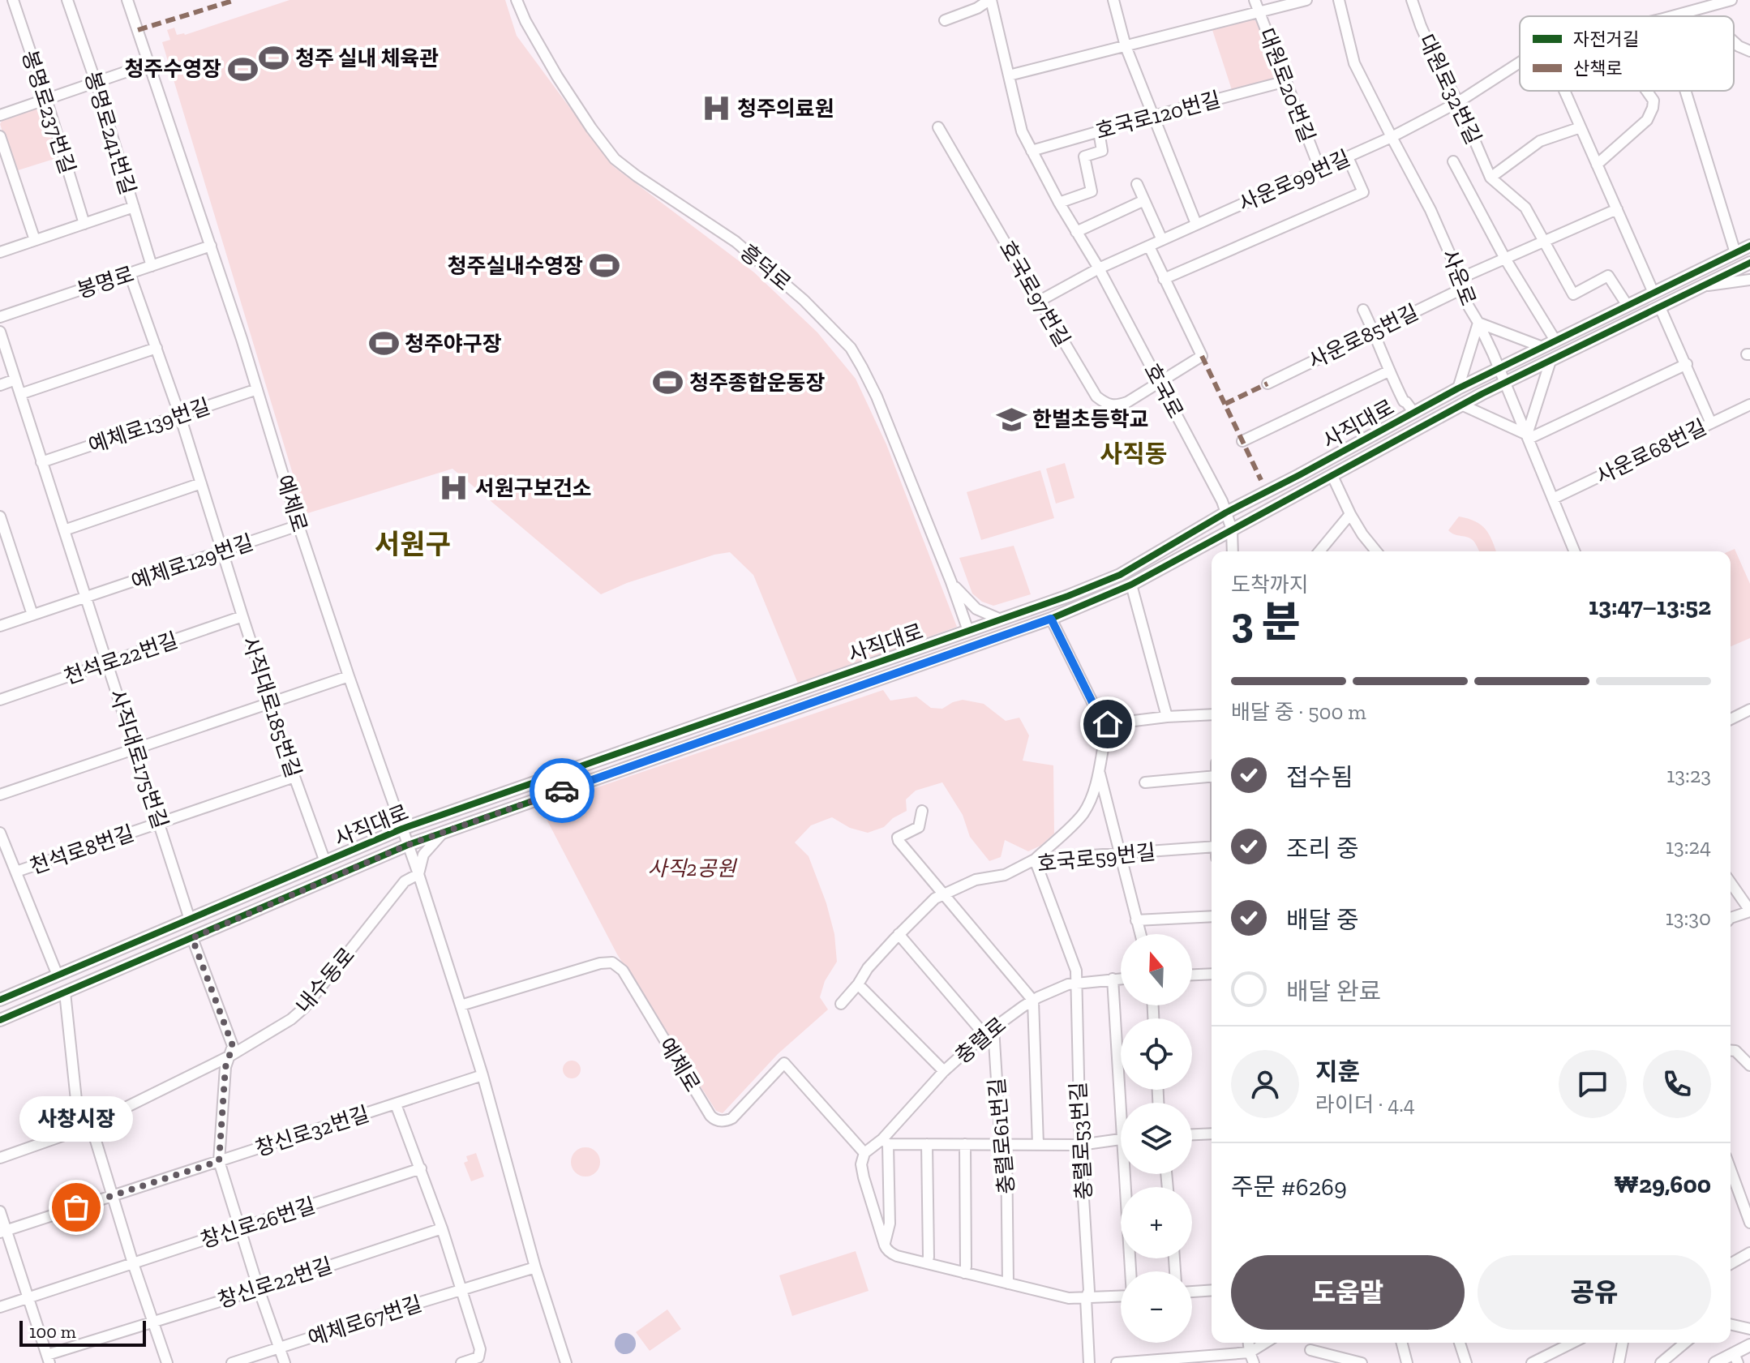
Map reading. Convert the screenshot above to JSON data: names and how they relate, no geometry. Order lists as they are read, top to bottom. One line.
{"streets":{"main road":["사직대로"],"street":["대원로20번길","대원로32번길","봉명로237번길","호국로120번길","봉명로241번길","사운로99번길","흥덕로","사운로","봉명로","호국로97번길","사운로85번길","호국로","예체로139번길","사운로68번길","예체로","예체로129번길","천석로22번길","사직대로185번길","사직대로175번길","천석로8번길","호국로59번길","내수동로","충렬로","창신로32번길","충렬로61번길","충렬로53번길","창신로26번길","창신로22번길","예체로67번길"]},"crossings":[["대원로20번길","호국로120번길"],["대원로20번길","사운로99번길"],["대원로32번길","사운로99번길"],["대원로32번길","사직대로"],["호국로120번길","호국로"],["봉명로241번길","봉명로"],["사운로99번길","사운로"],["사운로99번길","호국로97번길"],["사운로99번길","호국로"],["흥덕로","사직대로"],["사운로","사운로85번길"],["사운로","사직대로"],["사운로","사운로68번길"],["봉명로","예체로"],["봉명로","사직대로185번길"],["호국로97번길","호국로"],["사운로85번길","사직대로"],["호국로","사직대로"],["사직대로","예체로"],["사직대로","사직대로185번길"],["사직대로","사직대로175번길"],["예체로139번길","예체로"],["예체로139번길","사직대로185번길"],["예체로139번길","사직대로175번길"],["예체로","예체로129번길"],["예체로","내수동로"],["예체로","충렬로"],["예체로","예체로67번길"],["예체로129번길","사직대로185번길"],["예체로129번길","사직대로175번길"],["천석로22번길","사직대로185번길"],["천석로22번길","사직대로175번길"],["사직대로185번길","천석로8번길"],["사직대로175번길","천석로8번길"],["호국로59번길","충렬로53번길"],["충렬로","충렬로61번길"],["충렬로","충렬로53번길"]],"districts":["사직동","서원구"],"parks":["사직2공원"],"places":{"sports":["청주 실내 체육관","청주수영장","청주실내수영장","청주야구장","청주종합운동장"],"hospital":["청주의료원","서원구보건소"],"school or university":["한벌초등학교"],"other":["사창시장"]},"legend":["자전거길","산책로"],"scale_bar":"100 m","north":"top","page":{"heading":["3 분","도착까지","13:47–13:52"],"panel":["지훈","라이더 · 4.4","주문 #6269","₩29,600"],"bar":"배달 중 · 500 m","list":[["접수됨","13:23"],["조리 중","13:24"],["배달 중","13:30"],"배달 완료"],"map_buttons":["+","−"],"bubble":"사창시장","buttons":["도움말","공유"],"scale":"100 m"}}
